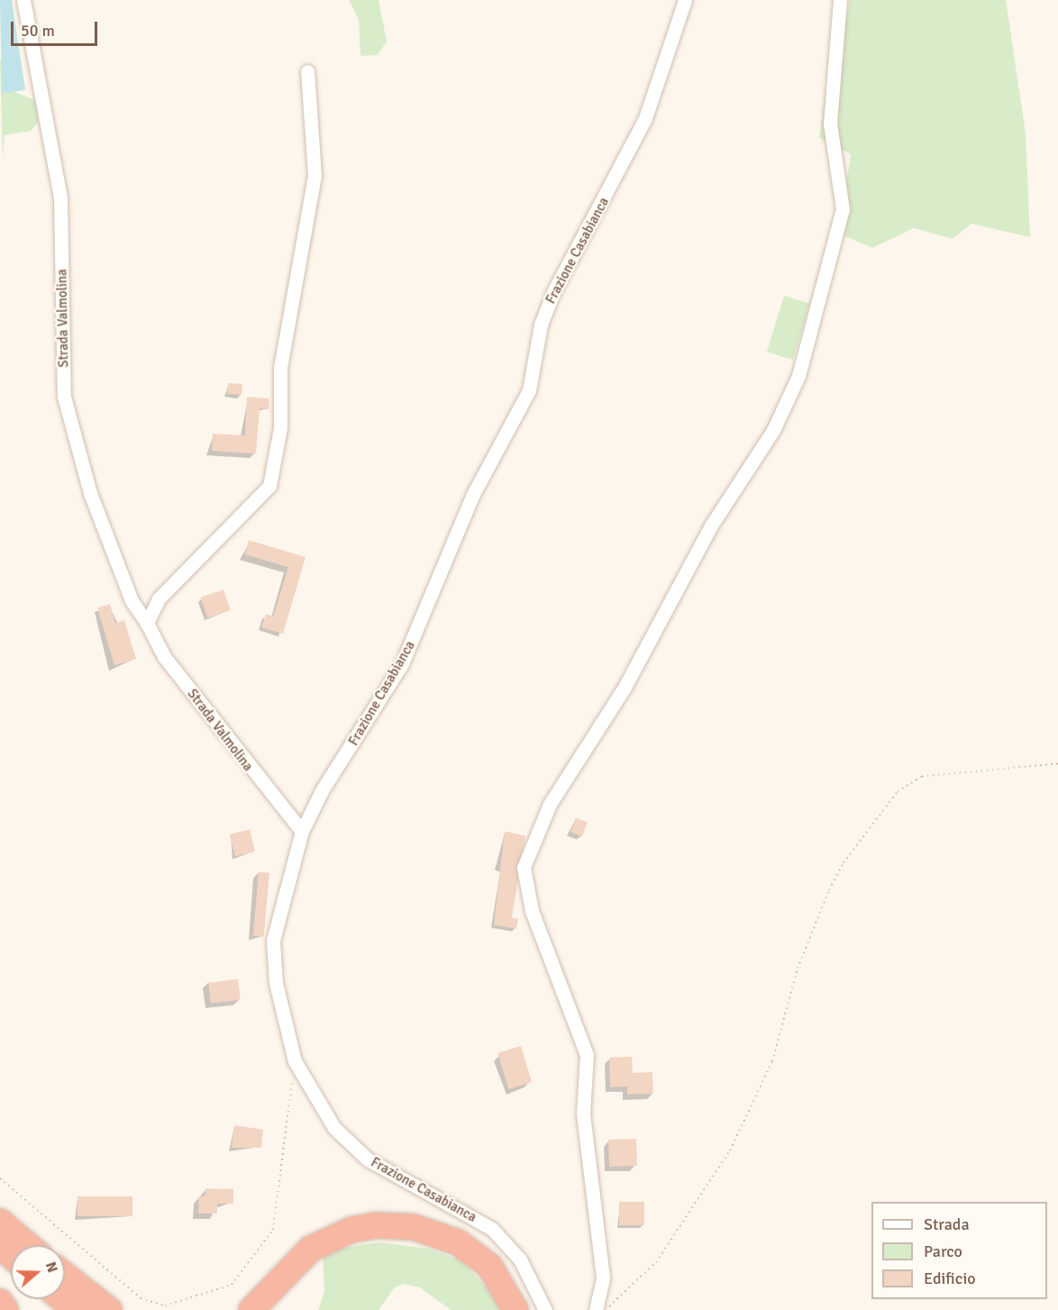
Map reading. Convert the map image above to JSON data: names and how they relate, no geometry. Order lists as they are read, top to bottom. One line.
{"streets":{"street":["Frazione Casabianca","Strada Valmolina"]},"crossings":[["Frazione Casabianca","Strada Valmolina"]],"legend":["Strada","Parco","Edificio"],"scale_bar":"50 m","north":"right"}
